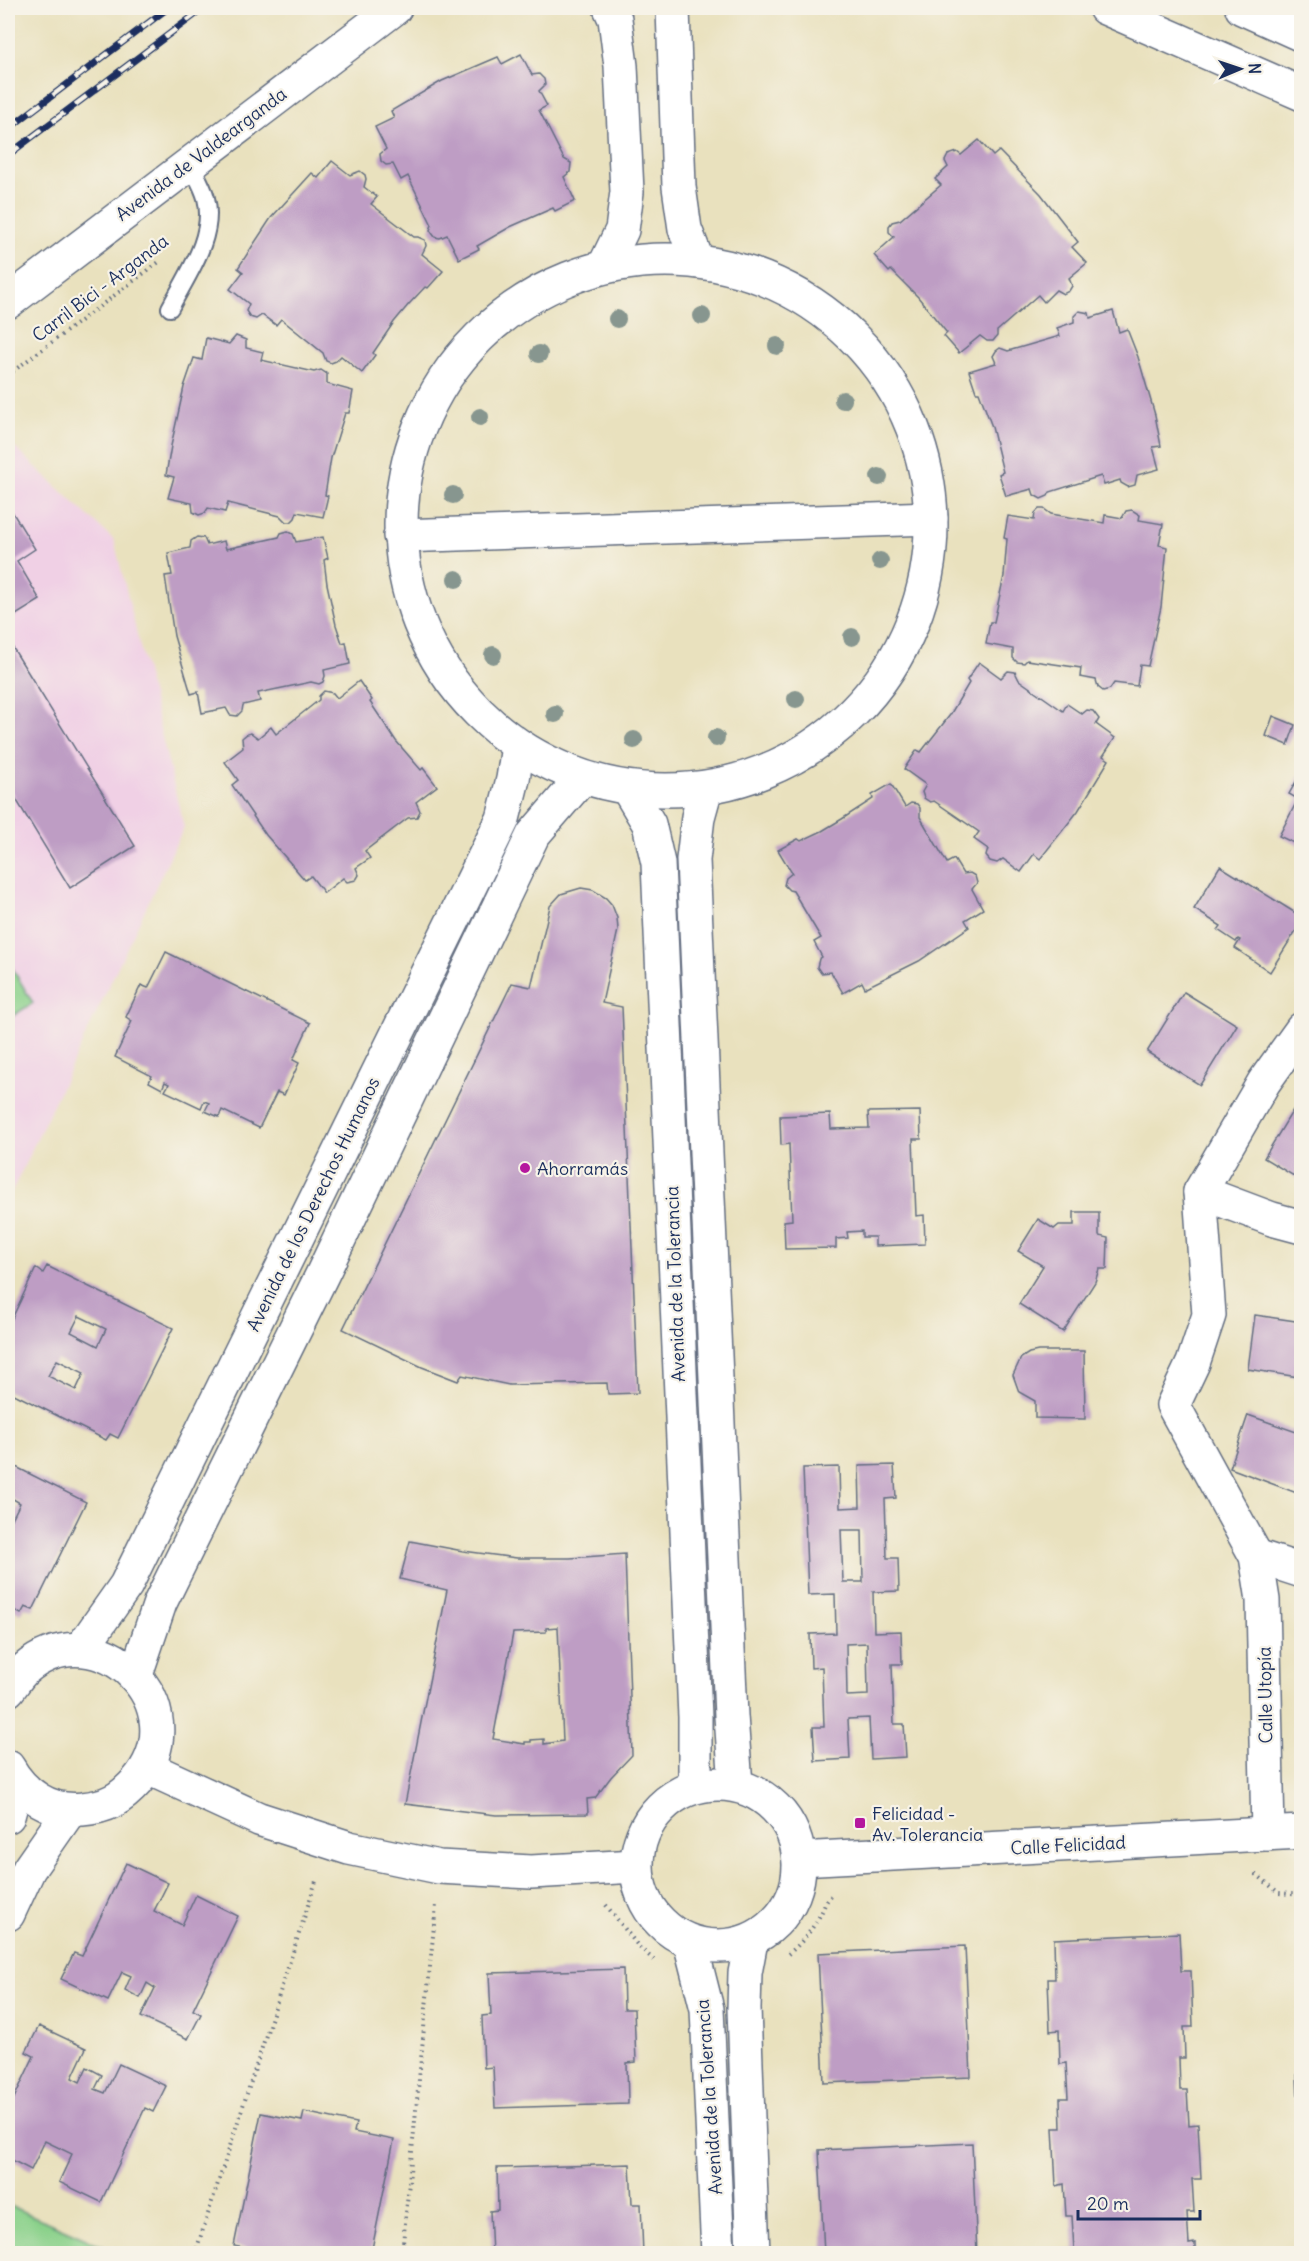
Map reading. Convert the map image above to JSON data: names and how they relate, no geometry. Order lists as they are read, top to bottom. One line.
{"streets":{"street":["Avenida de Valdearganda","Avenida de los Derechos Humanos","Avenida de la Tolerancia","Calle Utopía","Calle Felicidad"],"path":["Carril Bici - Arganda"]},"crossings":[["Avenida de la Tolerancia","Calle Felicidad"],["Calle Utopía","Calle Felicidad"]],"places":{"other":["Ahorramás"],"transit":["Felicidad - Av. Tolerancia"]},"scale_bar":"20 m","north":"right"}
